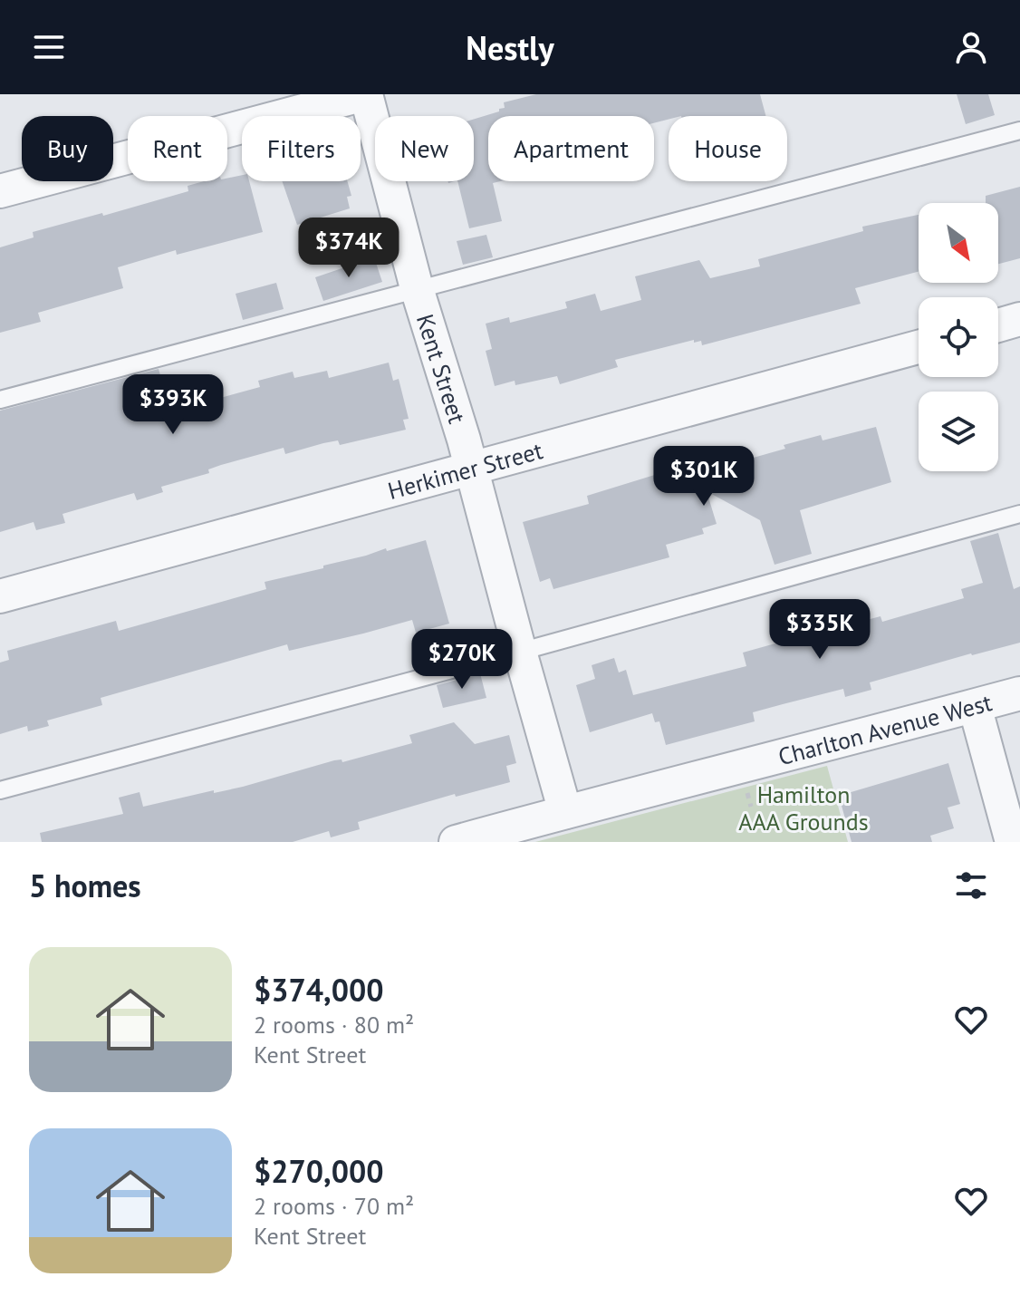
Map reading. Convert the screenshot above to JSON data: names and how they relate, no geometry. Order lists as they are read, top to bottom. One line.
{"streets":{"street":["Kent Street","Herkimer Street","Charlton Avenue West"]},"crossings":[["Kent Street","Herkimer Street"],["Kent Street","Charlton Avenue West"]],"parks":["Hamilton AAA Grounds"],"north":"bottom right","page":{"header":"Nestly","chip":["Buy","Rent","Filters","New","Apartment","House"],"price":["$374K","$393K","$301K","$335K","$270K"],"heading":"5 homes","list":[{"name":"$374,000","note":"2 rooms · 80 m² · Kent Street"},{"name":"$270,000","note":"2 rooms · 70 m² · Kent Street"}]}}
